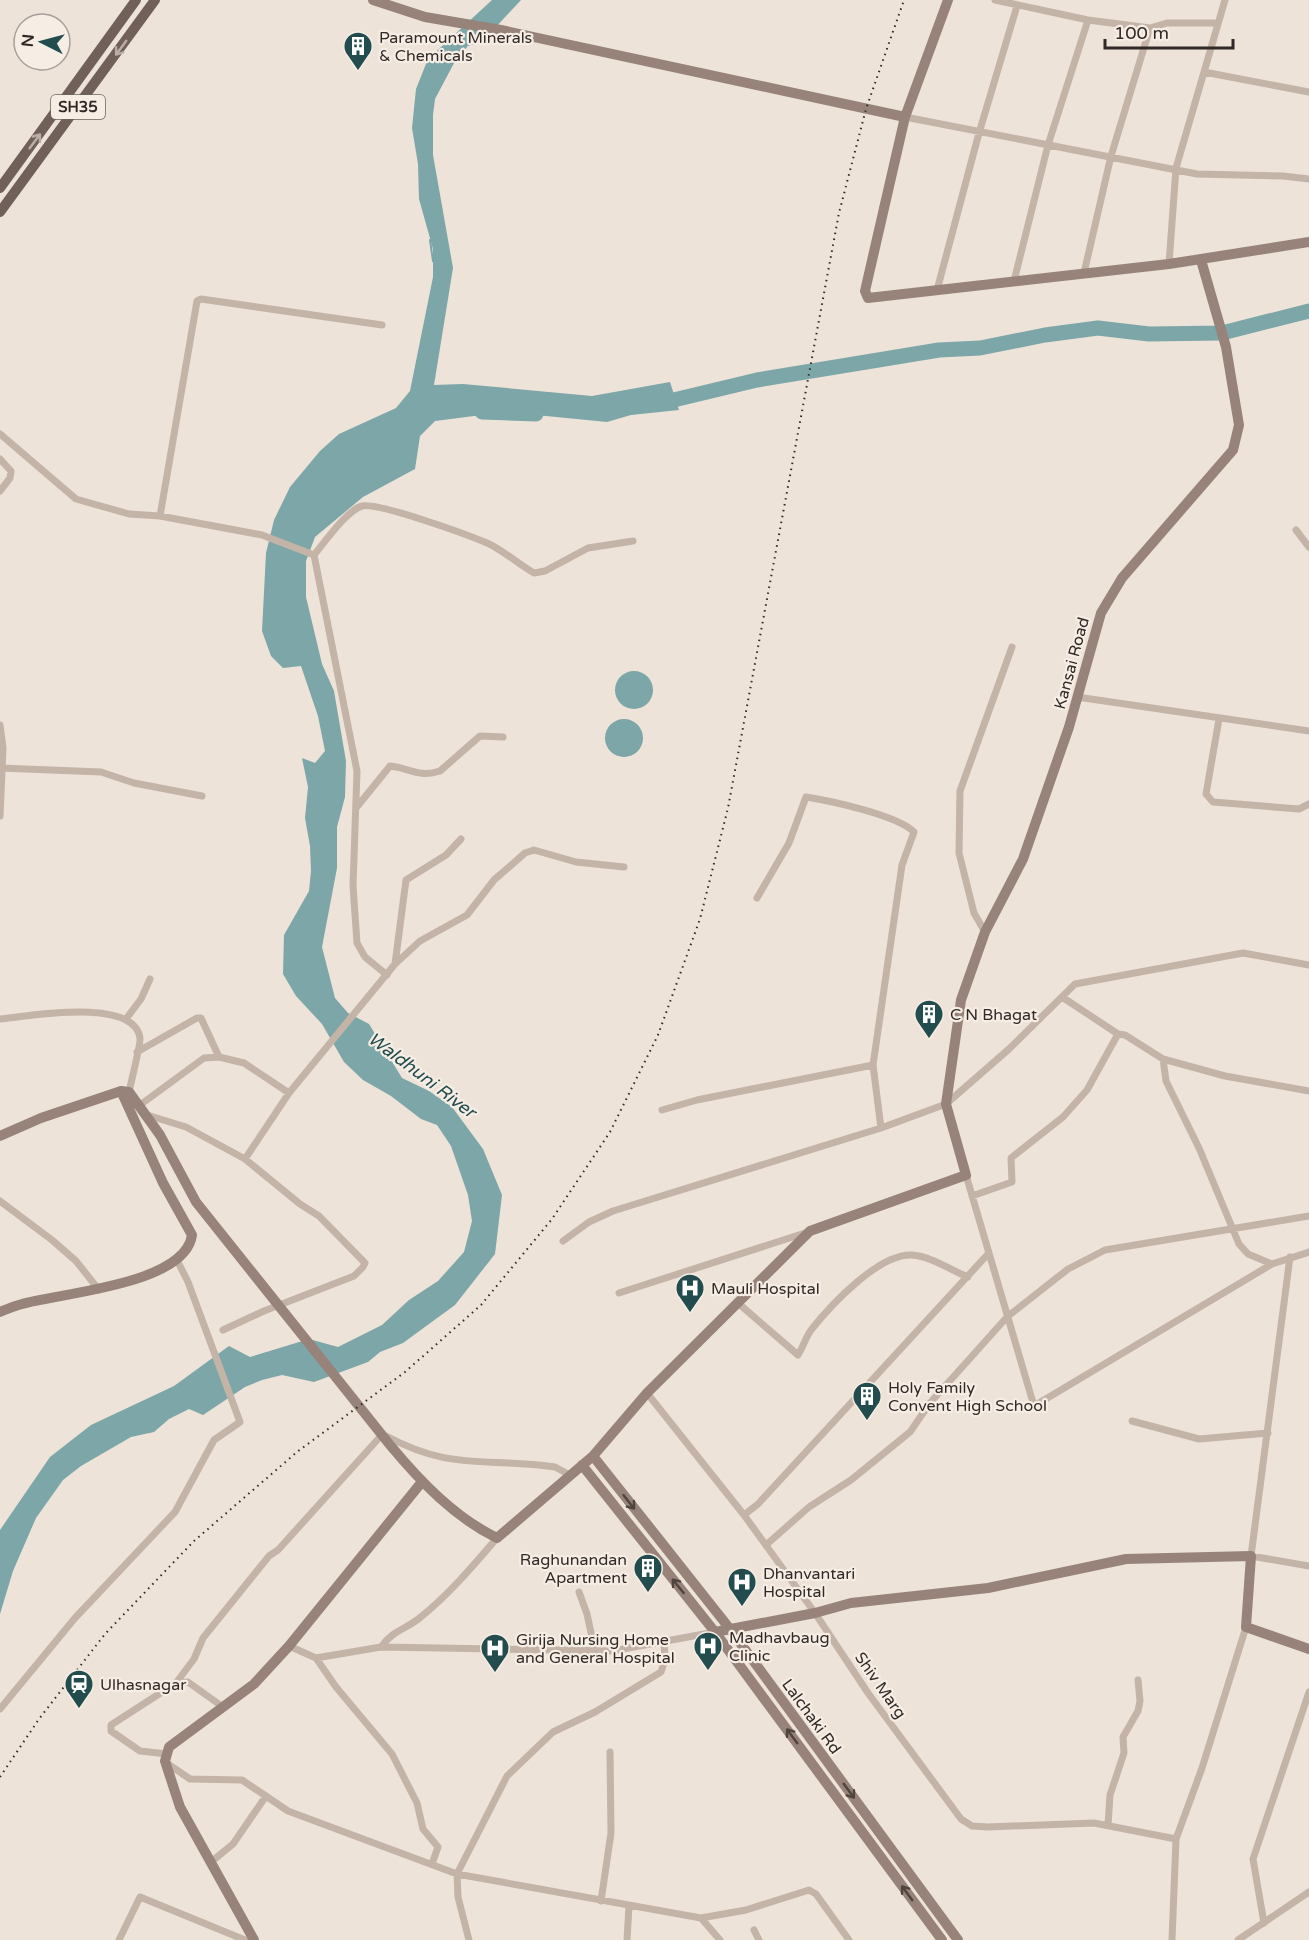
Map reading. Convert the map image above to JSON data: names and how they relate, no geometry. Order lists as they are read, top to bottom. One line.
{"streets":{"main road":["SH35"],"street":["Kansai Road","Shiv Marg","Lalchaki Rd"]},"water":["Waldhuni River"],"places":{"building":["Paramount Minerals & Chemicals","C N Bhagat","Holy Family Convent High School","Raghunandan Apartment"],"hospital":["Mauli Hospital","Dhanvantari Hospital","Madhavbaug Clinic","Girija Nursing Home and General Hospital"],"station":["Ulhasnagar"]},"scale_bar":"100 m","north":"left"}
